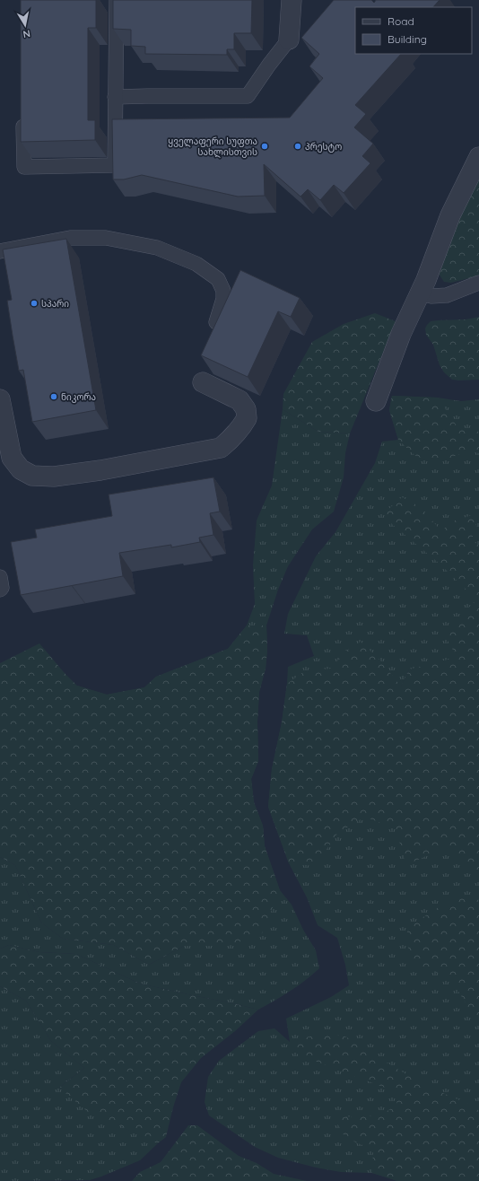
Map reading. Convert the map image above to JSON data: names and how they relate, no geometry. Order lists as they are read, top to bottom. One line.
{"places":["ყველაფერი სუფთა სახლისთვის","პრესტო","სპარი","ნიკორა"],"legend":["Road","Building"],"north":"bottom"}
